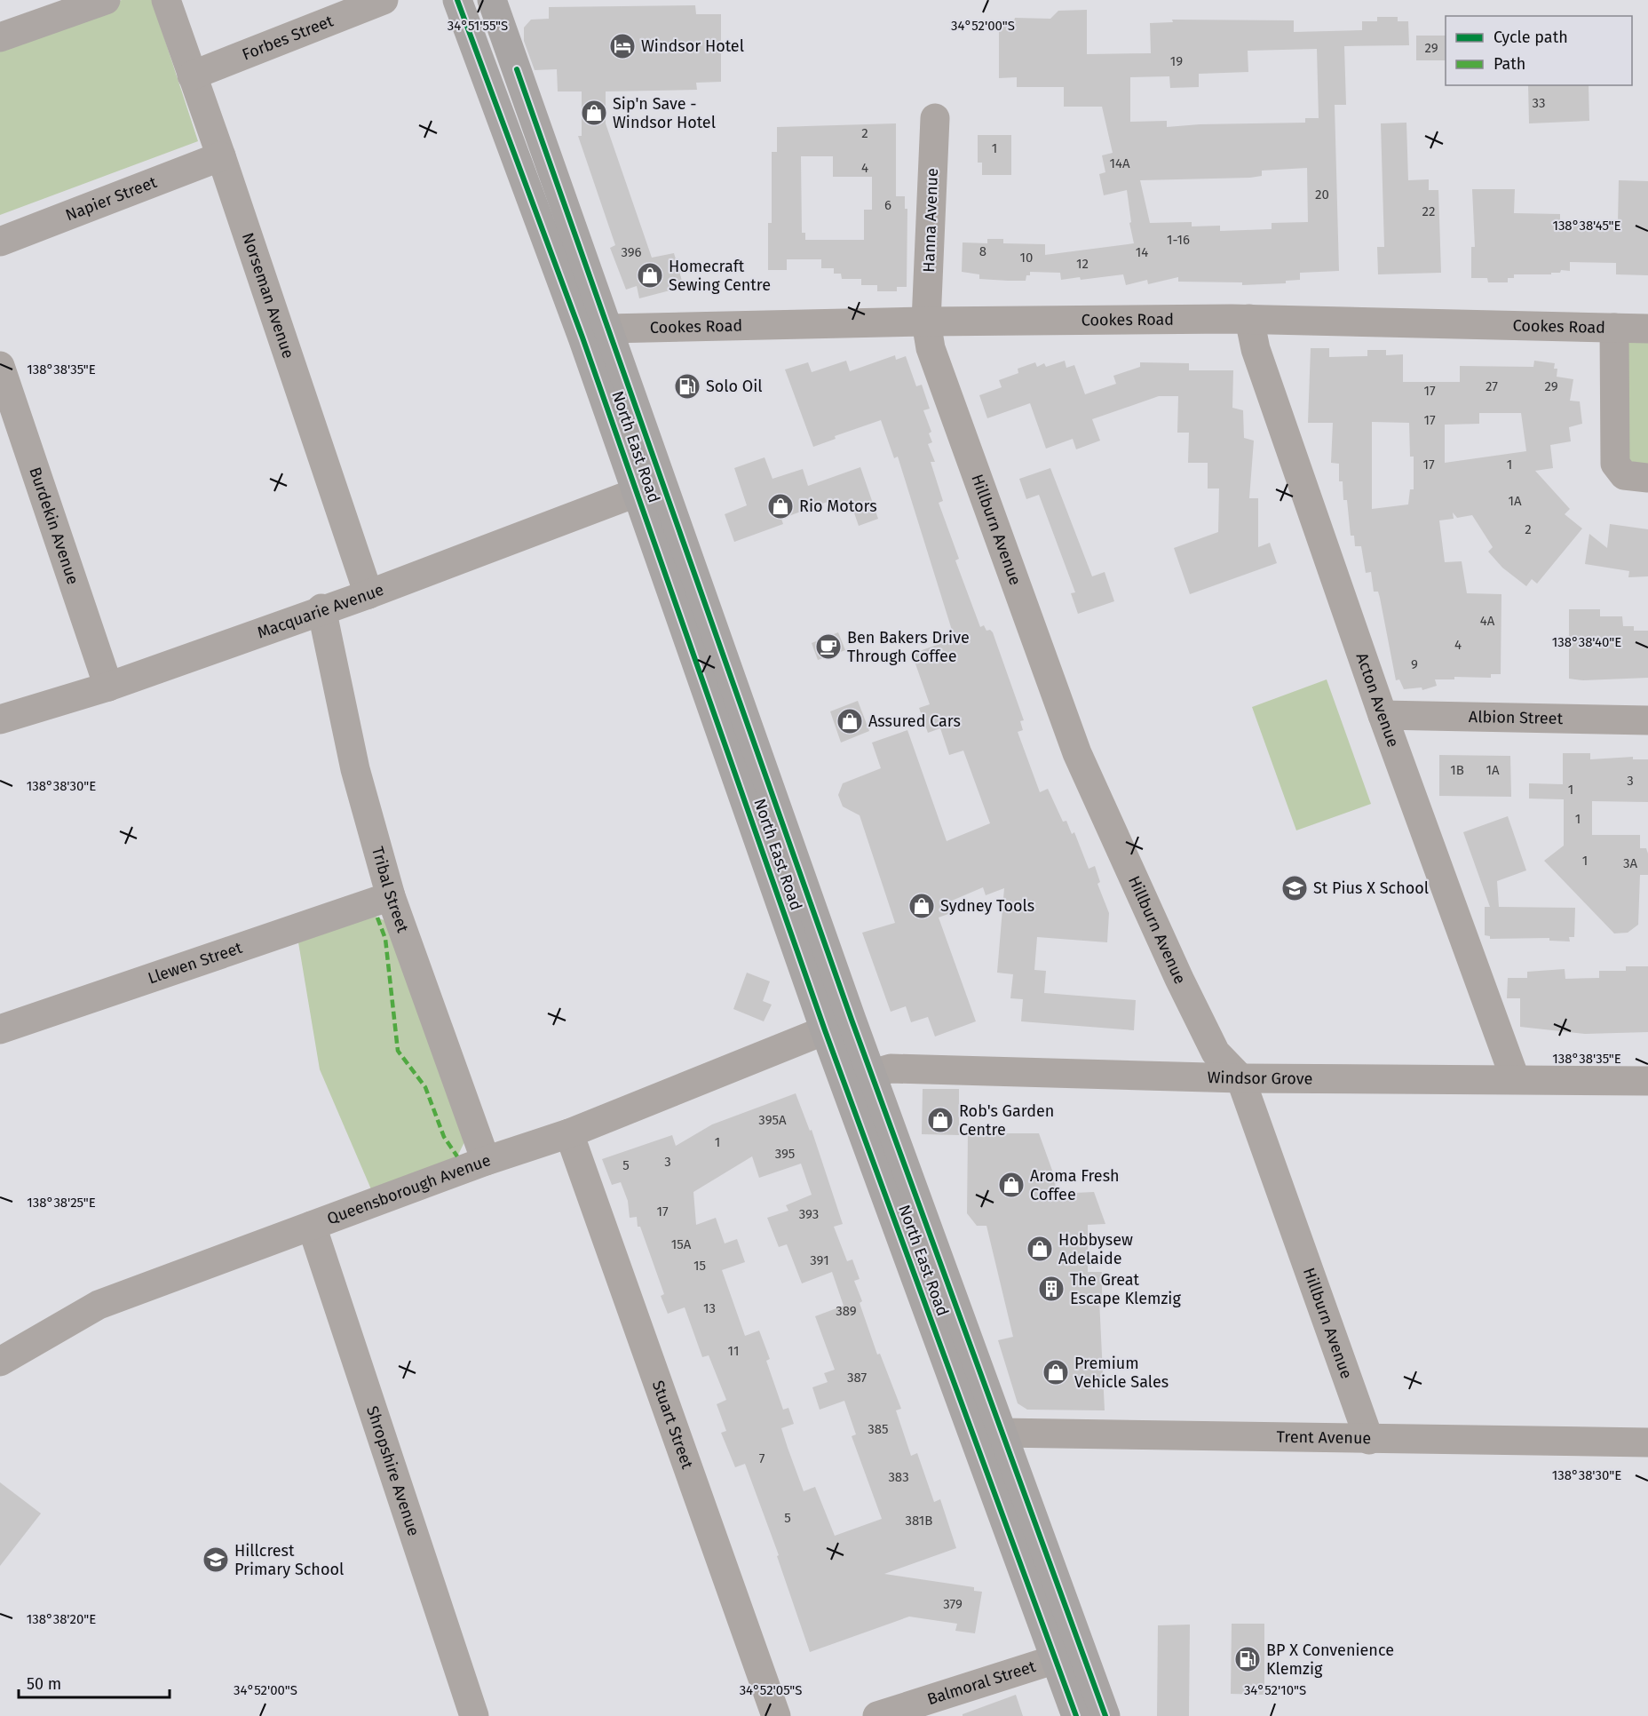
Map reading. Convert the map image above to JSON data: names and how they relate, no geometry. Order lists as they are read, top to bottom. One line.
{"streets":{"highway":["North East Road"],"street":["Forbes Street","Napier Street","Hanna Avenue","Norseman Avenue","Cookes Road","Burdekin Avenue","Hillburn Avenue","Macquarie Avenue","Acton Avenue","Albion Street","Tribal Street","Llewen Street","Windsor Grove","Queensborough Avenue","Stuart Street","Trent Avenue","Shropshire Avenue","Balmoral Street"]},"crossings":[["Forbes Street","Norseman Avenue"],["Napier Street","Norseman Avenue"],["Hanna Avenue","Cookes Road"],["Hanna Avenue","Hillburn Avenue"],["Norseman Avenue","Macquarie Avenue"],["Cookes Road","North East Road"],["Cookes Road","Hillburn Avenue"],["Cookes Road","Acton Avenue"],["North East Road","Macquarie Avenue"],["North East Road","Windsor Grove"],["North East Road","Queensborough Avenue"],["North East Road","Trent Avenue"],["North East Road","Balmoral Street"],["Burdekin Avenue","Macquarie Avenue"],["Hillburn Avenue","Windsor Grove"],["Hillburn Avenue","Trent Avenue"],["Macquarie Avenue","Tribal Street"],["Acton Avenue","Albion Street"],["Acton Avenue","Windsor Grove"],["Tribal Street","Llewen Street"],["Tribal Street","Queensborough Avenue"],["Queensborough Avenue","Stuart Street"],["Queensborough Avenue","Shropshire Avenue"]],"places":{"hotel":["Windsor Hotel"],"shop":["Sip'n Save - Windsor Hotel","Homecraft Sewing Centre","Rio Motors","Assured Cars","Sydney Tools","Rob's Garden Centre","Aroma Fresh Coffee","Hobbysew Adelaide","Premium Vehicle Sales"],"fuel station":["Solo Oil","BP X Convenience Klemzig"],"cafe":["Ben Bakers Drive Through Coffee"],"school or university":["St Pius X School","Hillcrest Primary School"],"building":["The Great Escape Klemzig"]},"house_numbers":["29","19","33","2","1","14A","4","20","6","22","1-16","8","396","14","10","12","27","29","17","17","17","1","1A","2","4A","4","9","1B","1A","3","1","1","1","3A","395A","1","395","3","5","17","393","15A","391","15","13","389","11","387","385","7","383","5","381B","379"],"legend":["Cycle path","Path"],"scale_bar":"50 m","coordinates":["34°52'00\"S","34°51'55\"S","138°38'45\"E","138°38'35\"E","138°38'40\"E","138°38'30\"E","138°38'25\"E","138°38'20\"E","34°52'05\"S","34°52'10\"S"]}
